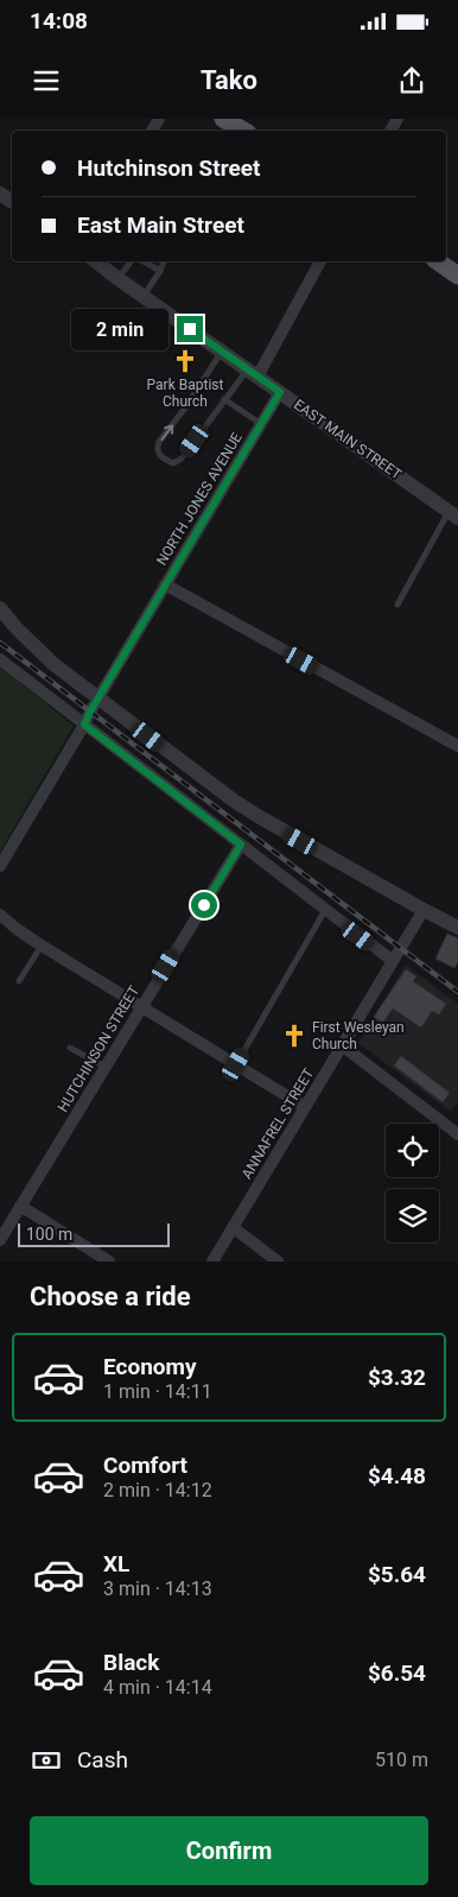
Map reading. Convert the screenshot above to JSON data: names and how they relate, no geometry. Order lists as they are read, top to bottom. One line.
{"streets":{"street":["EAST MAIN STREET","NORTH JONES AVENUE","HUTCHINSON STREET","ANNAFREL STREET"]},"crossings":[["EAST MAIN STREET","NORTH JONES AVENUE"]],"places":{"church":["Park Baptist Church","First Wesleyan Church"]},"scale_bar":"100 m","page":{"status":"14:08","header":"Tako","banner":["Hutchinson Street","East Main Street"],"bubble":"2 min","scale":"100 m","heading":"Choose a ride","list":[{"name":"Economy","note":"1 min · 14:11","value":"$3.32"},{"name":"Comfort","note":"2 min · 14:12","value":"$4.48"},{"name":"XL","note":"3 min · 14:13","value":"$5.64"},{"name":"Black","note":"4 min · 14:14","value":"$6.54"}],"pay":["Cash","510 m"],"buttons":"Confirm"}}
